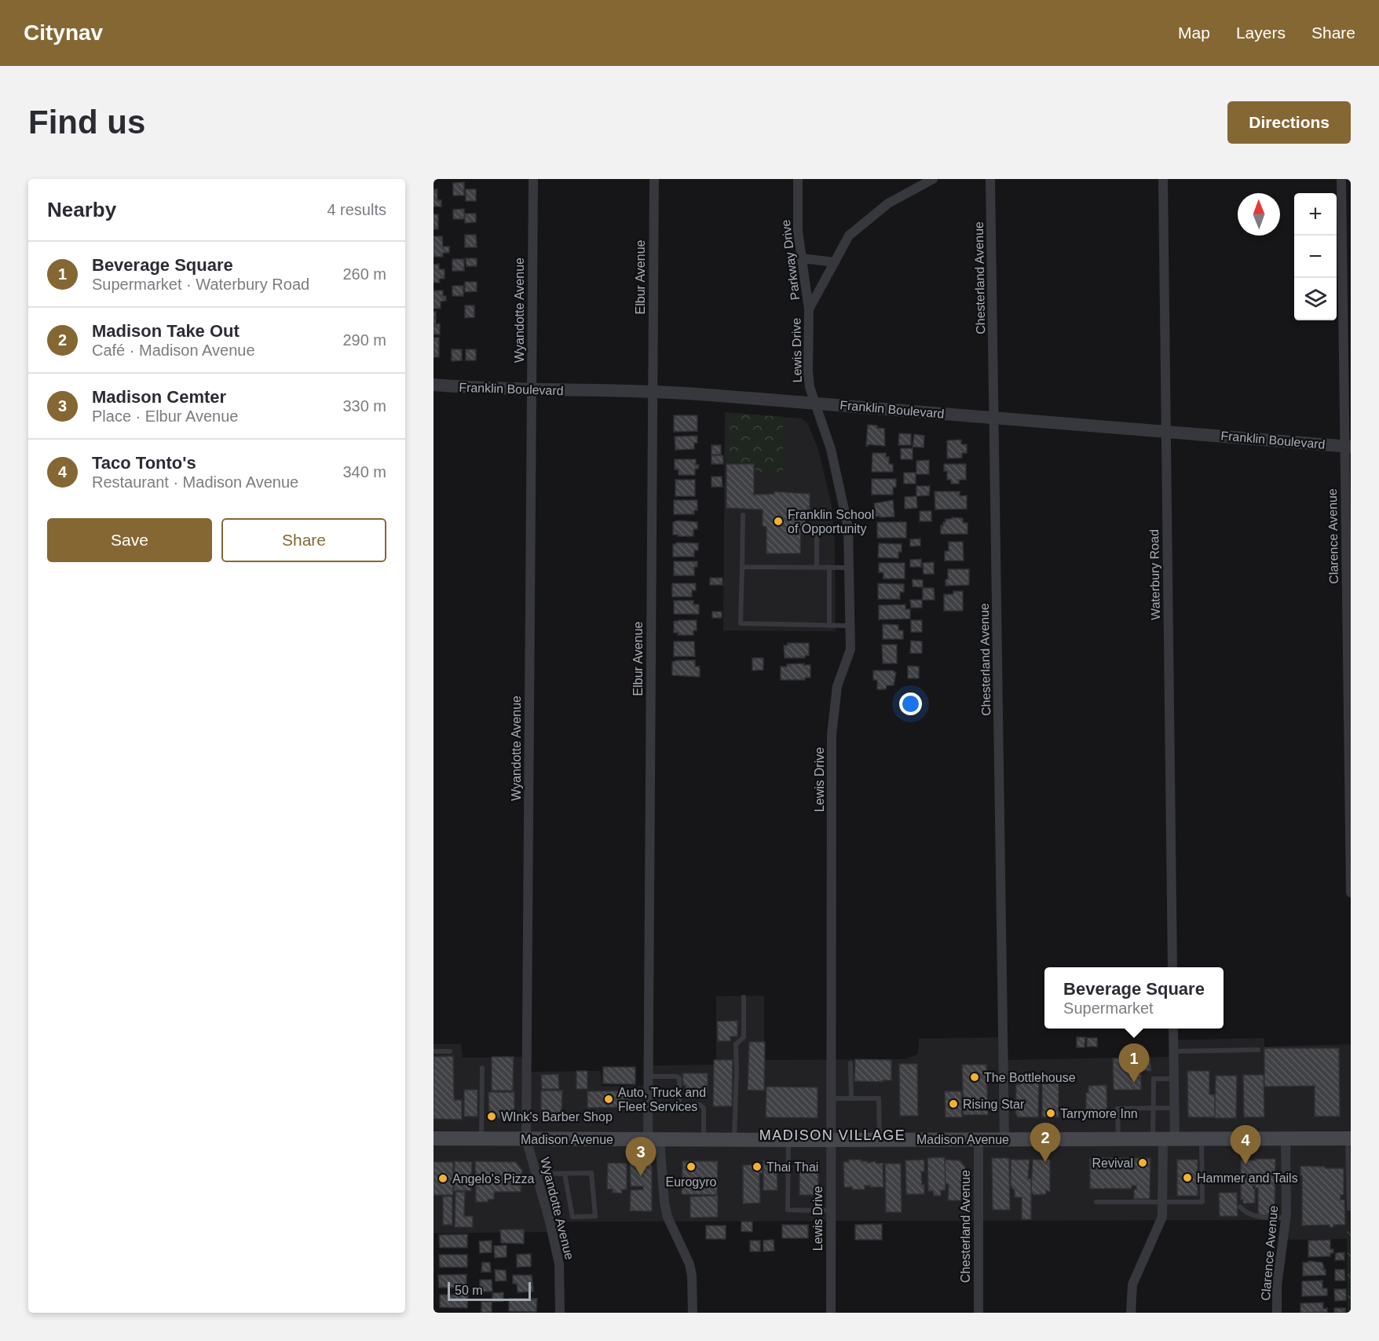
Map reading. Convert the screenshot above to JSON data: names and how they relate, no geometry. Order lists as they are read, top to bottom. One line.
{"streets":{"main road":["Madison Avenue"],"street":["Parkway Drive","Elbur Avenue","Chesterland Avenue","Wyandotte Avenue","Lewis Drive","Franklin Boulevard","Clarence Avenue","Waterbury Road"]},"crossings":[["Parkway Drive","Lewis Drive"],["Elbur Avenue","Franklin Boulevard"],["Elbur Avenue","Madison Avenue"],["Chesterland Avenue","Franklin Boulevard"],["Chesterland Avenue","Madison Avenue"],["Wyandotte Avenue","Franklin Boulevard"],["Wyandotte Avenue","Madison Avenue"],["Lewis Drive","Franklin Boulevard"],["Lewis Drive","Madison Avenue"],["Franklin Boulevard","Clarence Avenue"],["Franklin Boulevard","Waterbury Road"],["Clarence Avenue","Madison Avenue"]],"districts":["MADISON VILLAGE"],"places":["Franklin School of Opportunity","The Bottlehouse","Auto, Truck and Fleet Services","Rising Star","Tarrymore Inn","WInk's Barber Shop","Revival","Eurogyro","Thai Thai","Hammer and Tails","Angelo's Pizza"],"scale_bar":"50 m","north":"top","page":{"header":"Citynav","nav":["Map","Layers","Share"],"buttons":["Directions",["Save","Share"]],"title":"Find us","heading":["Nearby","4 results"],"map_buttons":["+","−"],"list":[{"mark":"1","name":"Beverage Square","note":"Supermarket · Waterbury Road","value":"260 m"},{"mark":"2","name":"Madison Take Out","note":"Café · Madison Avenue","value":"290 m"},{"mark":"3","name":"Madison Cemter","note":"Place · Elbur Avenue","value":"330 m"},{"mark":"4","name":"Taco Tonto's","note":"Restaurant · Madison Avenue","value":"340 m"}],"popup":["Beverage Square","Supermarket"],"pins":["1","2","4","3"],"scale":"50 m"}}
